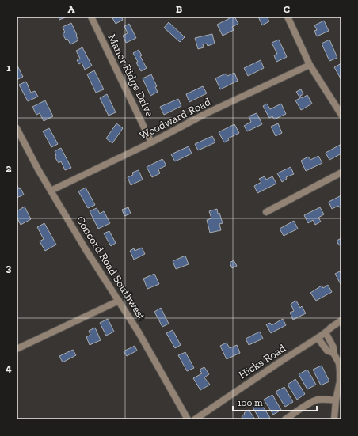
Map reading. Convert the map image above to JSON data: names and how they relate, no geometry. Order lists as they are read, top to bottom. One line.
{"streets":{"street":["Manor Ridge Drive","Woodward Road","Concord Road Southwest","Hicks Road"]},"crossings":[["Manor Ridge Drive","Woodward Road"],["Woodward Road","Concord Road Southwest"]],"scale_bar":"100 m","grid":{"columns":["A","B","C"],"rows":["1","2","3","4"]}}
